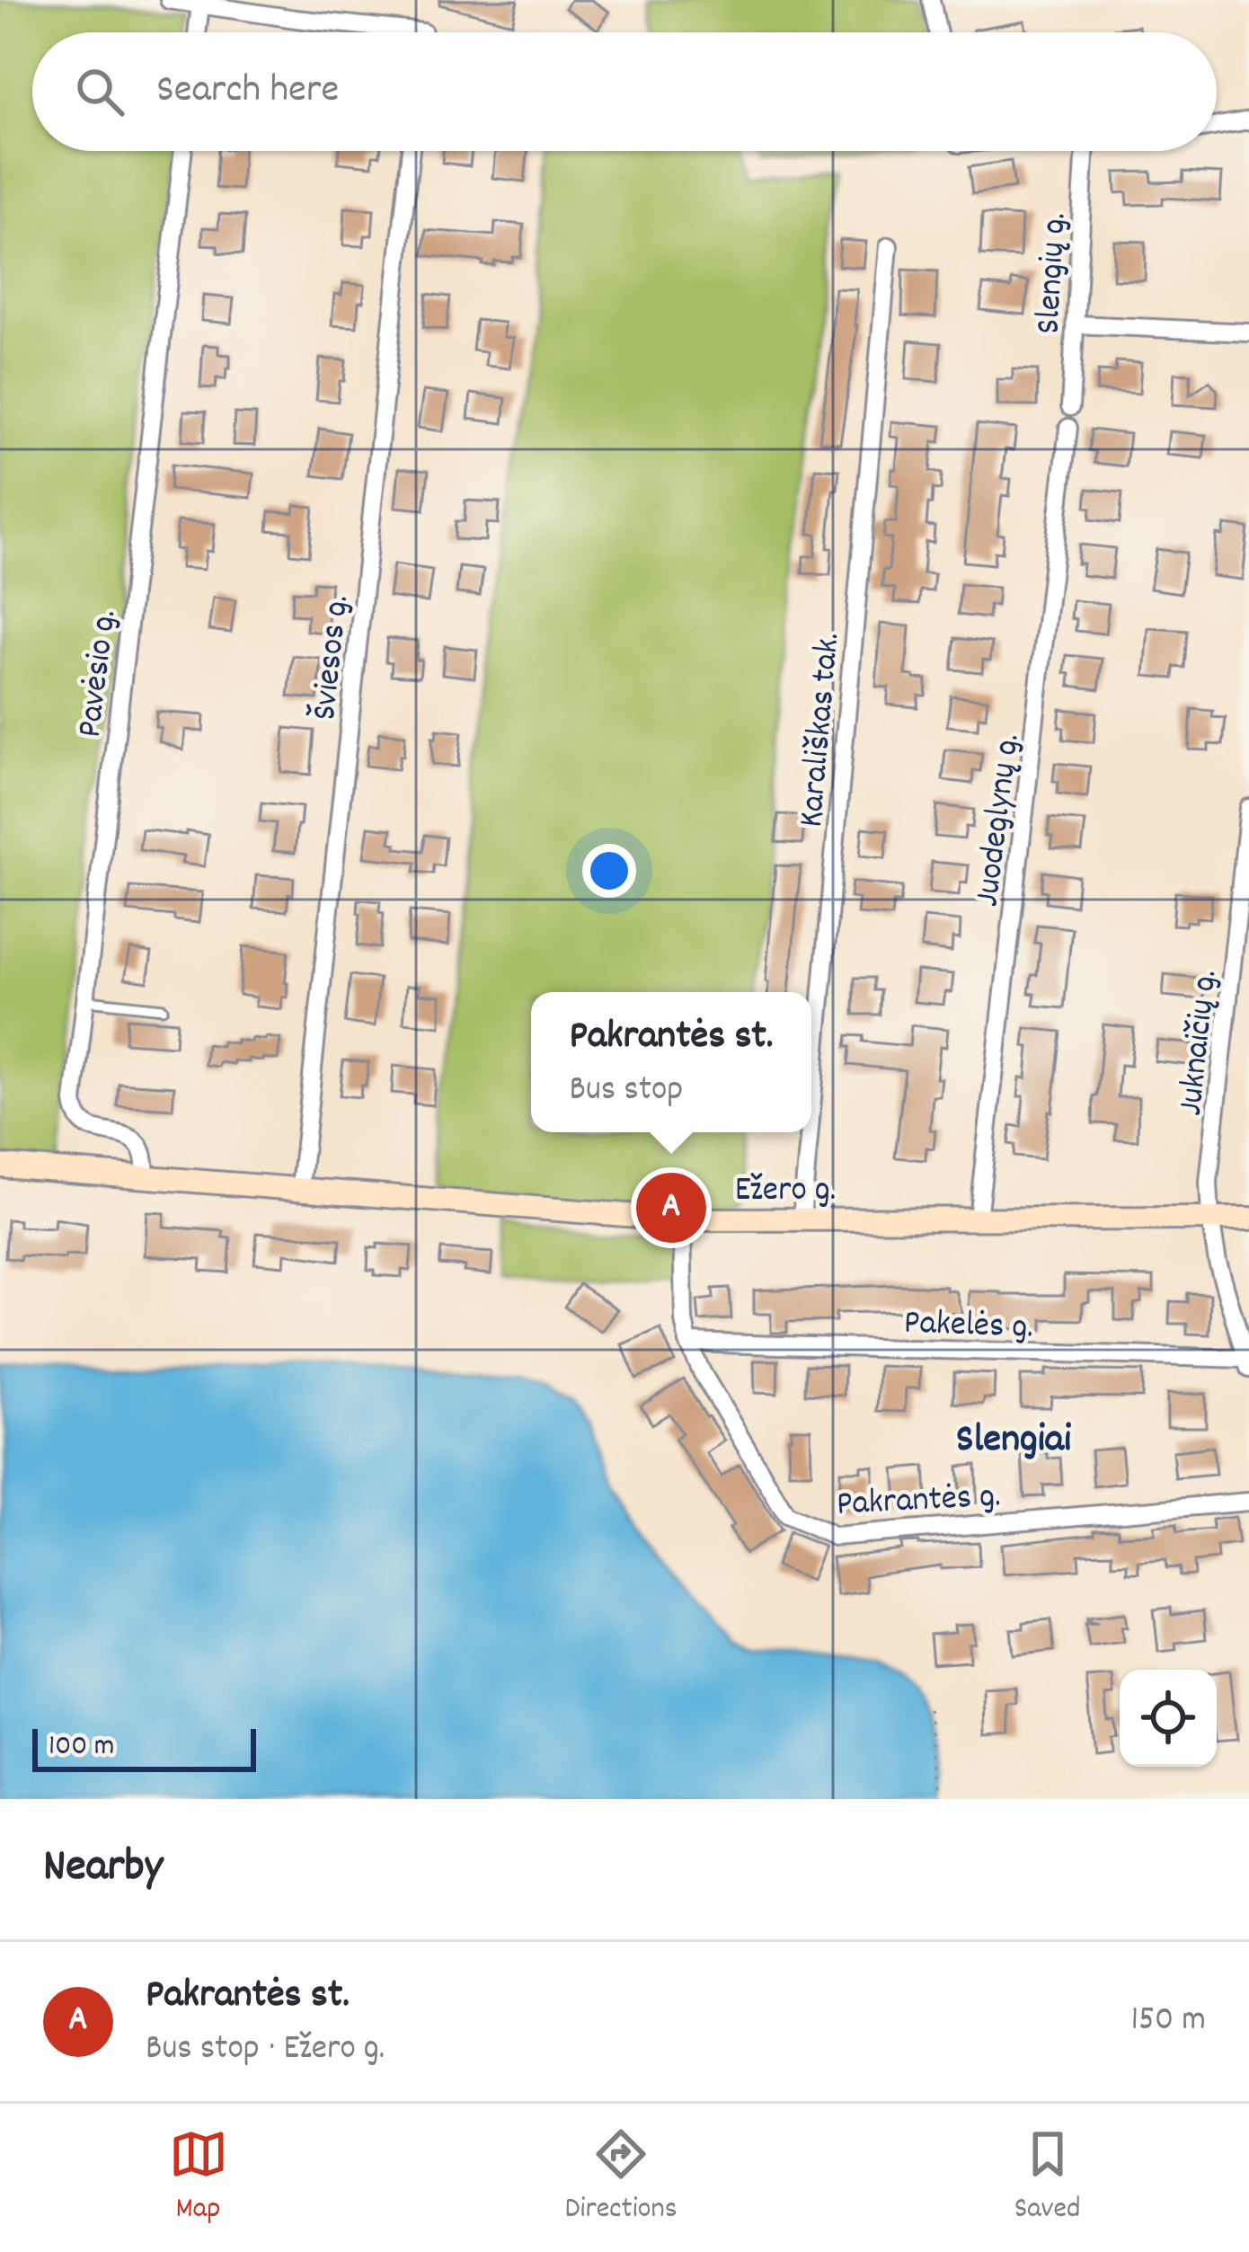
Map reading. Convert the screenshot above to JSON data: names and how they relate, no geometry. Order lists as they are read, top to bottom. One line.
{"streets":{"main road":["Ežero g."],"street":["Slengių g.","Šviesos g.","Pavėsio g.","Karališkas tak.","Juodeglynų g.","Juknaičių g.","Pakelės g.","Pakrantės g."]},"crossings":[["Šviesos g.","Ežero g."],["Pavėsio g.","Ežero g."],["Karališkas tak.","Ežero g."],["Juodeglynų g.","Ežero g."],["Juknaičių g.","Ežero g."],["Juknaičių g.","Pakelės g."],["Ežero g.","Pakrantės g."],["Pakelės g.","Pakrantės g."]],"districts":["Slengiai"],"scale_bar":"100 m","page":{"search":"Search here","popup":["Pakrantės st.","Bus stop"],"pins":"A","scale":"100 m","heading":"Nearby","list":[{"mark":"A","name":"Pakrantės st.","note":"Bus stop · Ežero g.","value":"150 m"}],"nav":["Map","Directions","Saved"]}}
